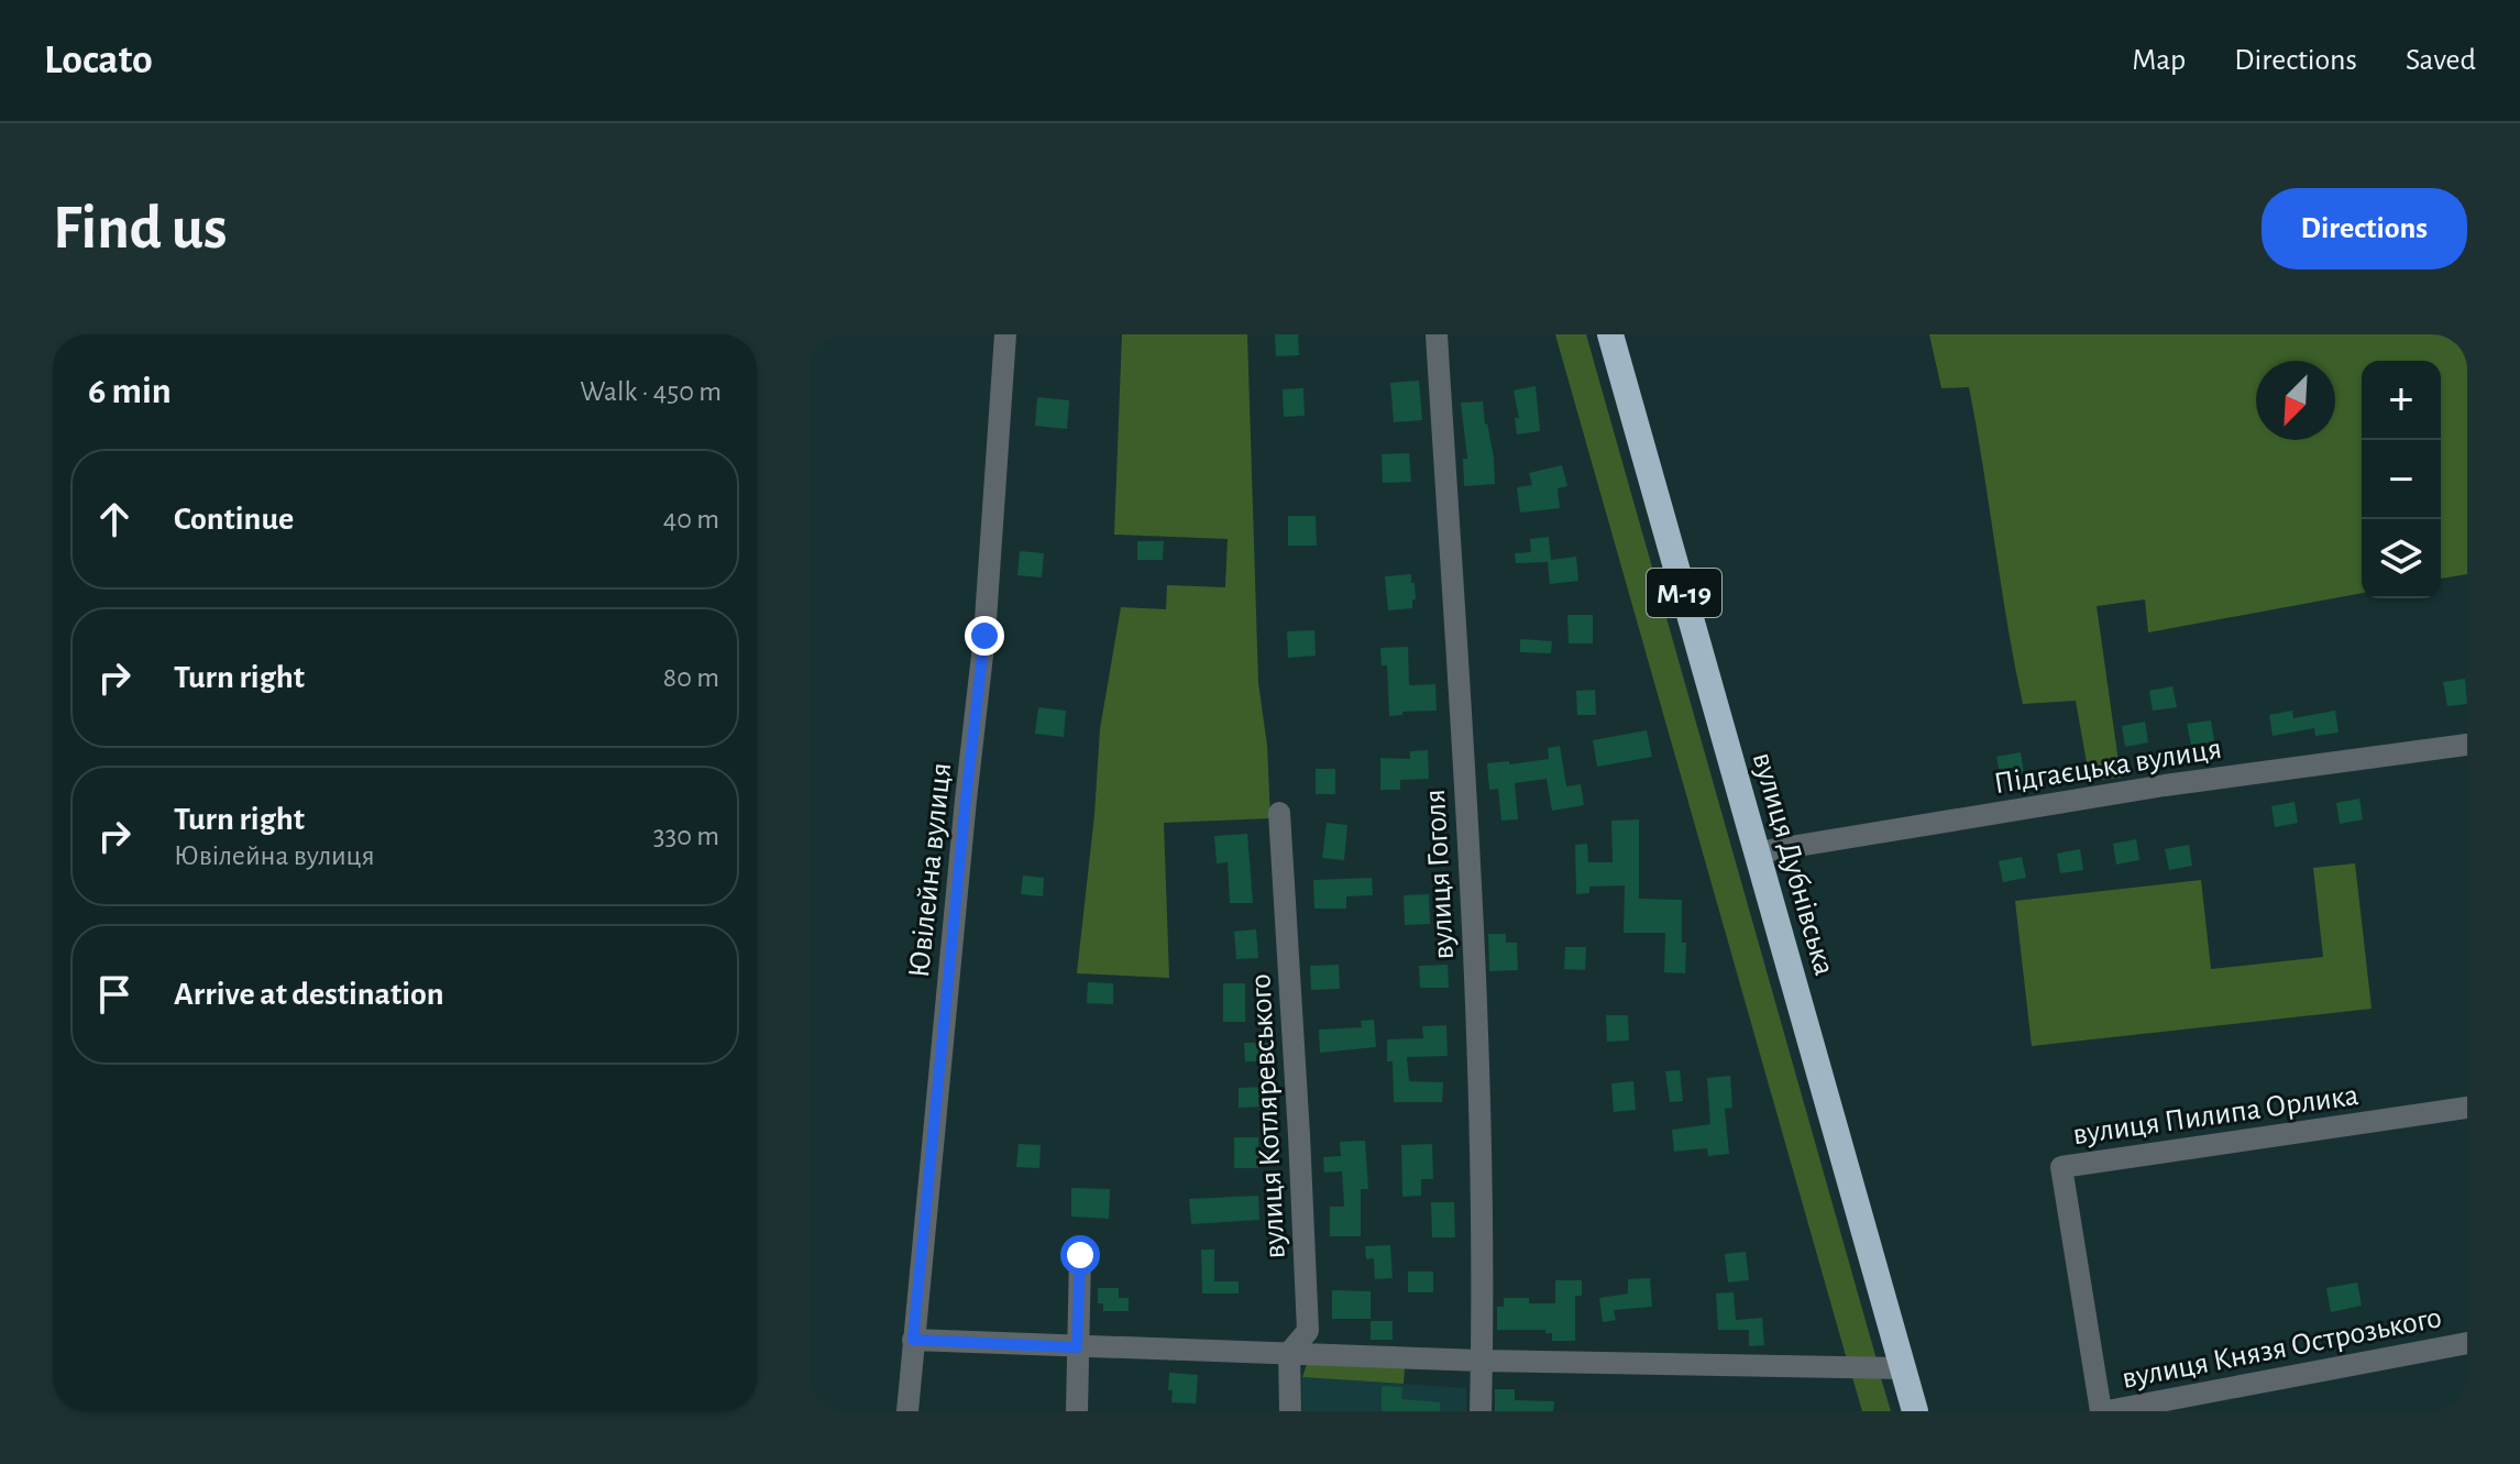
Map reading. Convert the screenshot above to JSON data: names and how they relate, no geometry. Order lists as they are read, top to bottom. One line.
{"streets":{"highway":["М-19","вулиця Дубнівська"],"street":["Підгаєцька вулиця","Ювілейна вулиця","вулиця Гоголя","вулиця Пилипа Орлика","вулиця Котляревського","вулиця Князя Острозького"]},"crossings":[["Підгаєцька вулиця","вулиця Дубнівська"],["вулиця Пилипа Орлика","вулиця Князя Острозького"]],"north":"bottom left","page":{"header":"Locato","nav":["Map","Directions","Saved"],"buttons":"Directions","title":"Find us","heading":["6 min","Walk · 450 m"],"map_buttons":["+","−"],"list":[["Continue","40 m"],["Turn right","80 m"],["Turn right","Ювілейна вулиця","330 m"],"Arrive at destination"]}}
